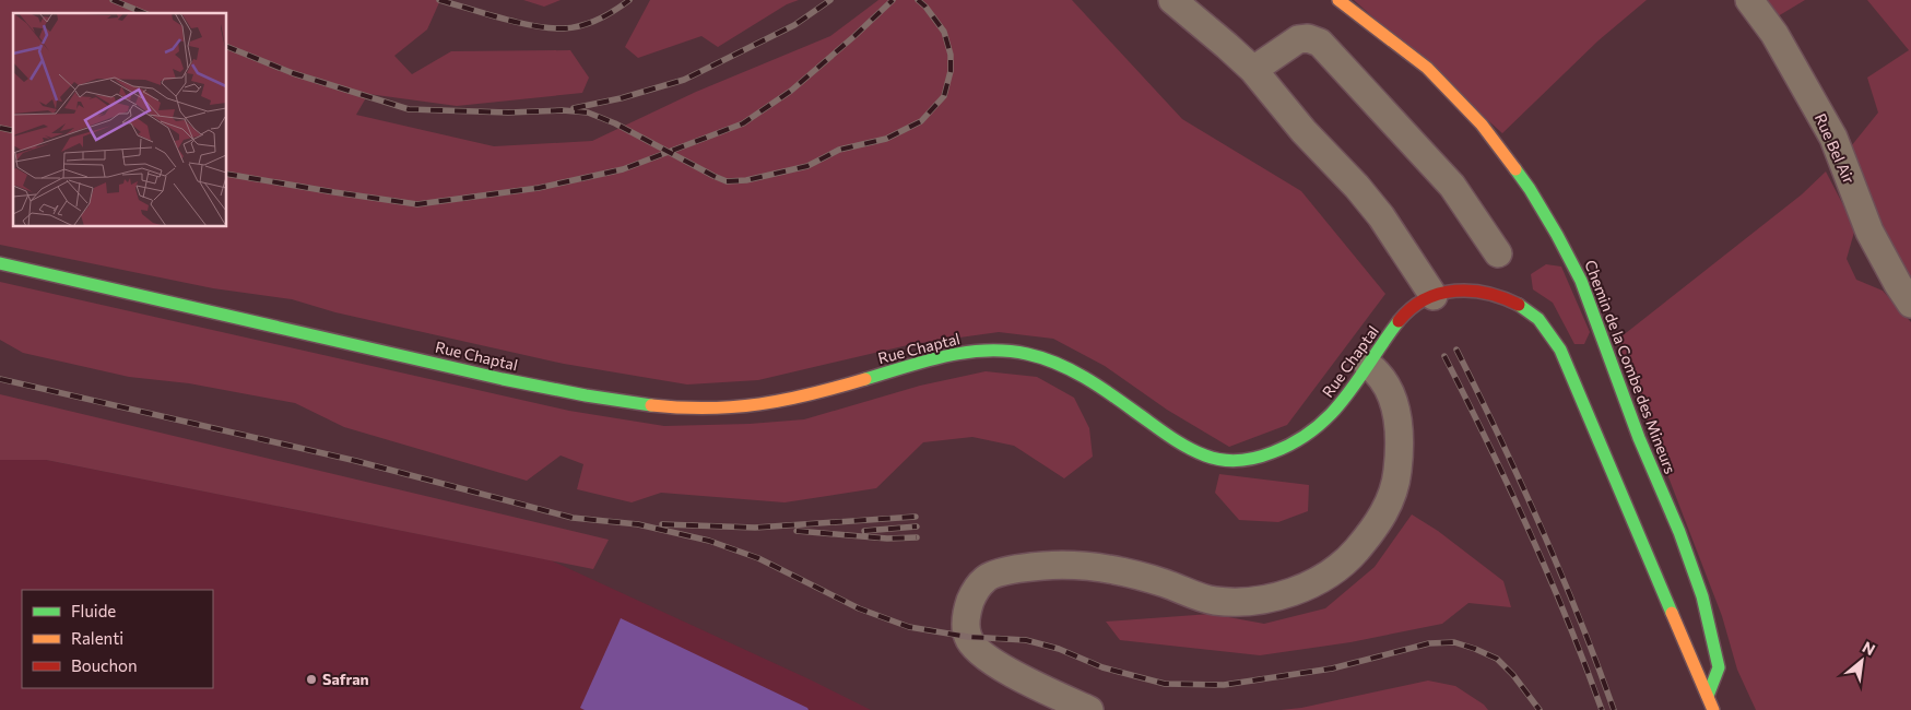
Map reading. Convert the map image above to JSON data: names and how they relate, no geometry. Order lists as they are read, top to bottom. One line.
{"streets":{"street":["Rue Bel Air","Rue Chaptal","Chemin de la Combe des Mineurs"]},"crossings":[["Rue Chaptal","Chemin de la Combe des Mineurs"]],"places":["Safran"],"legend":["Fluide","Ralenti","Bouchon"],"north":"top right"}
